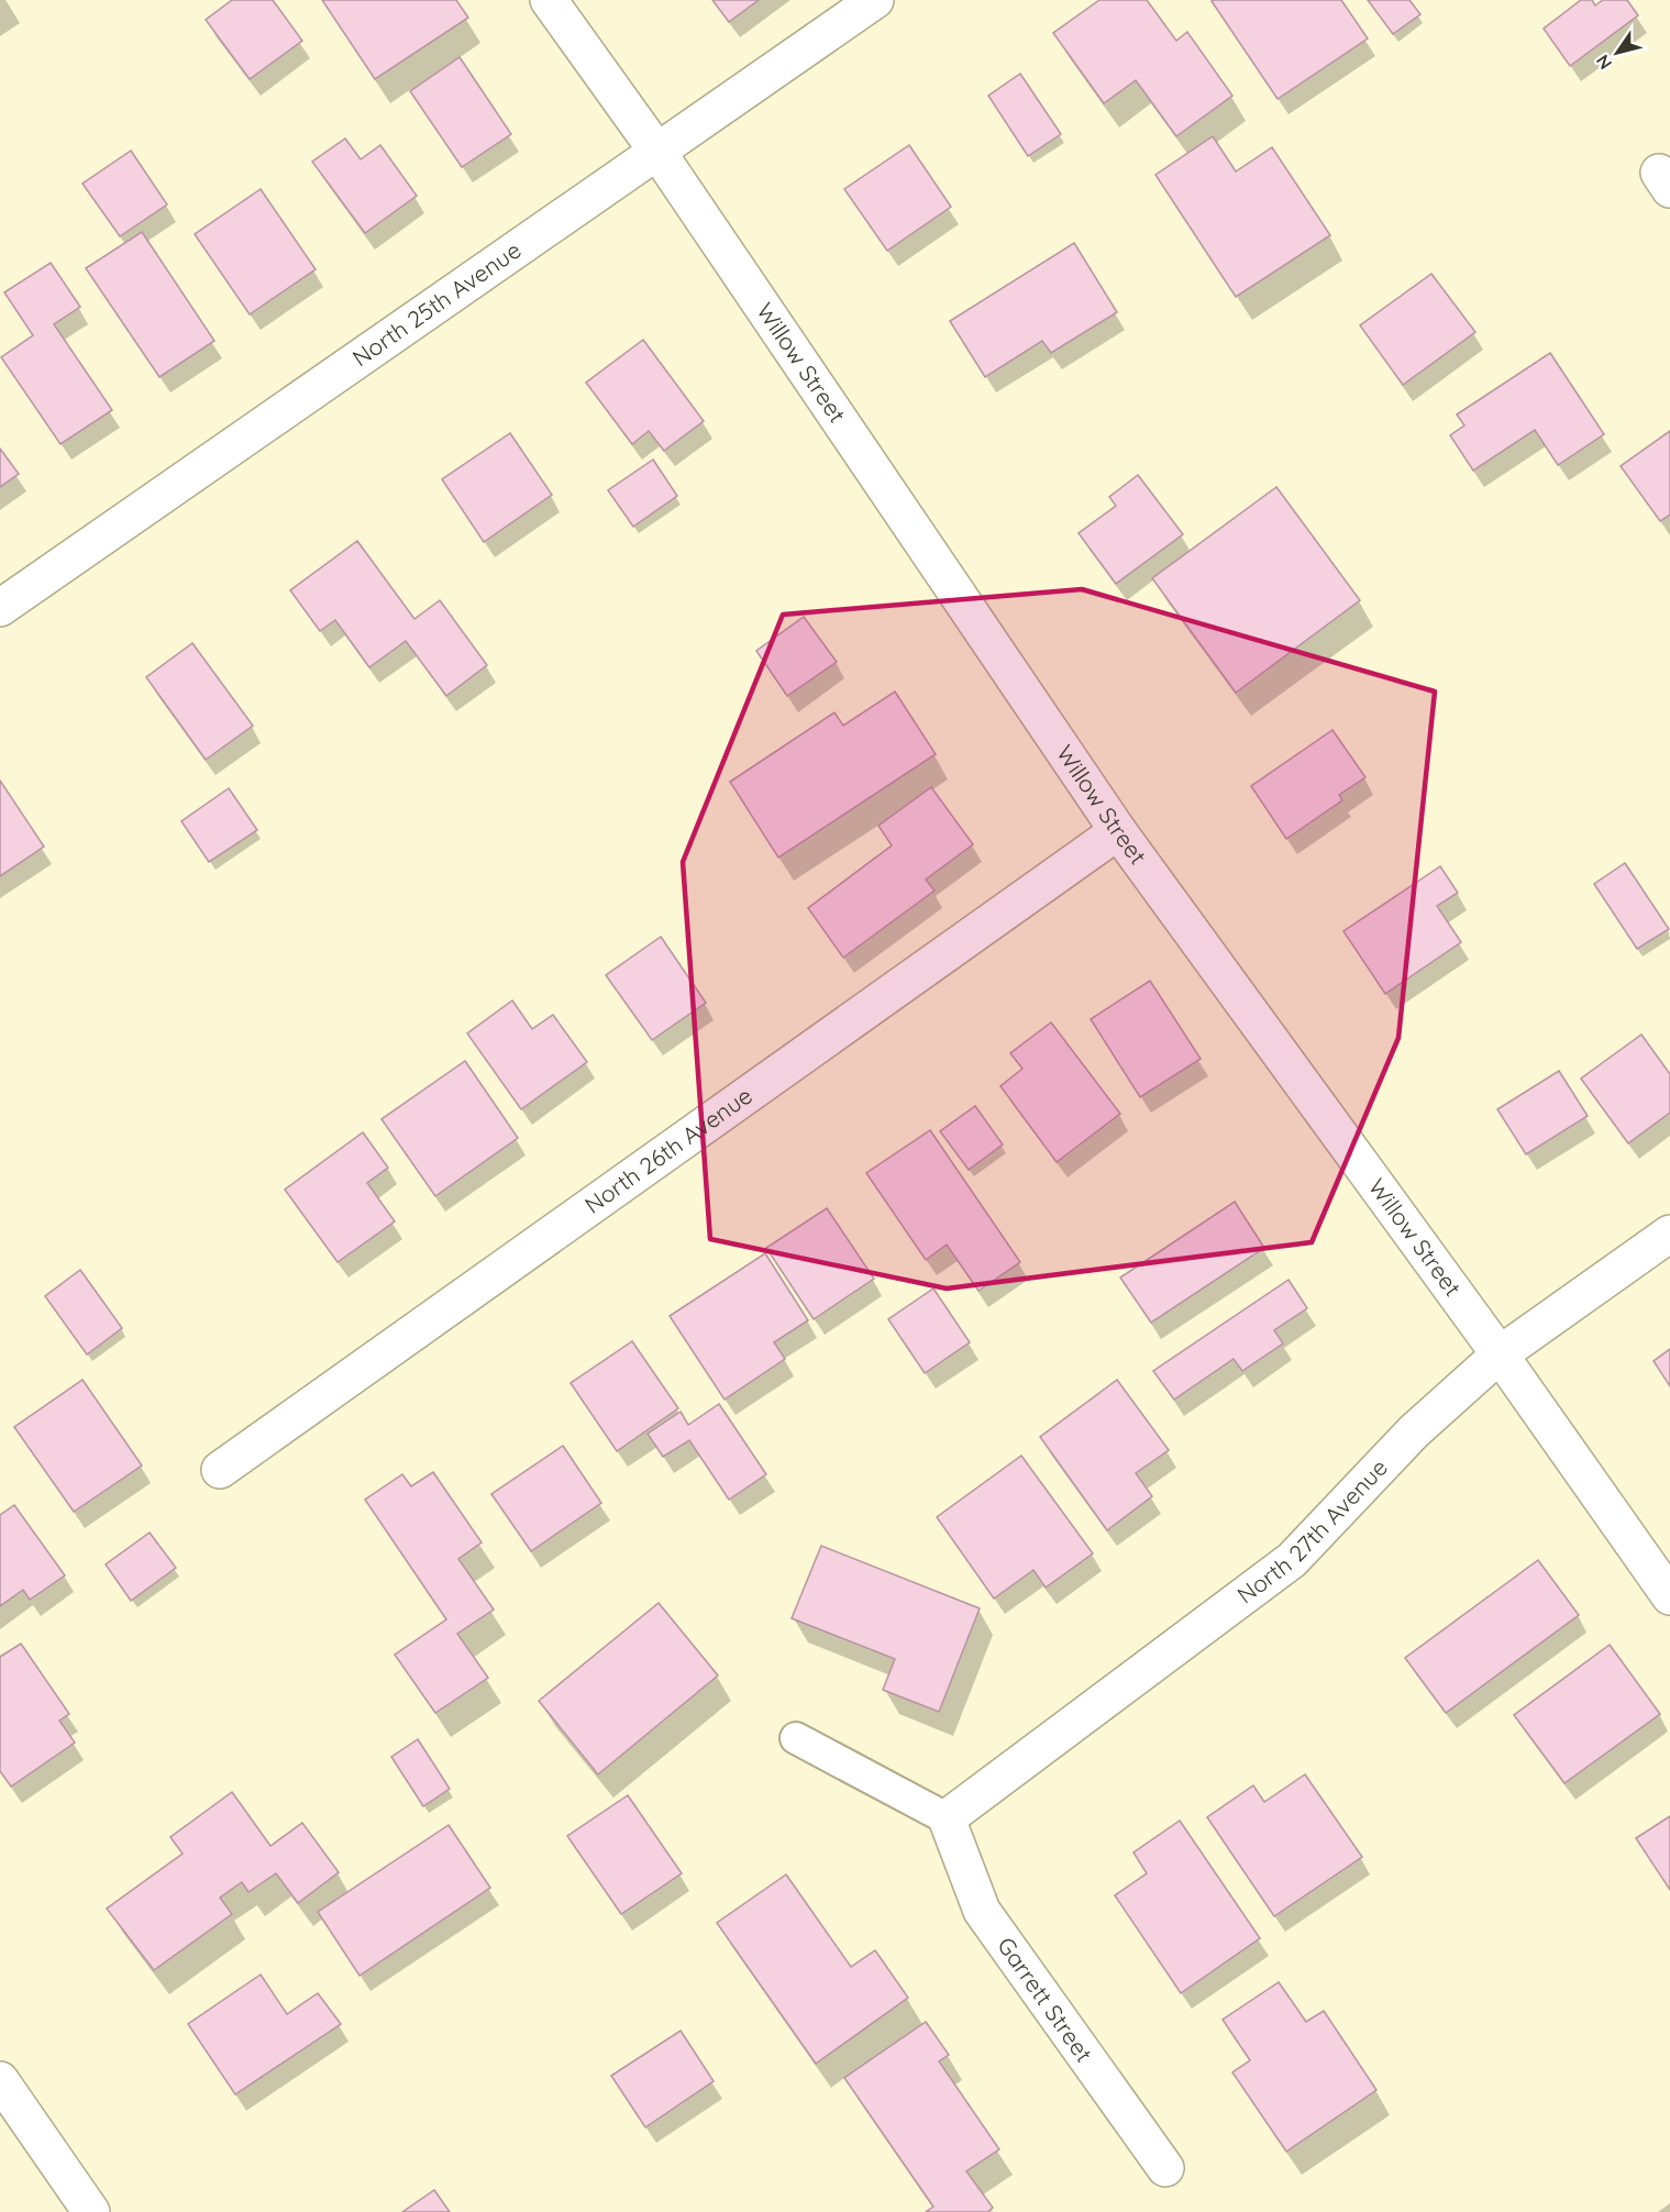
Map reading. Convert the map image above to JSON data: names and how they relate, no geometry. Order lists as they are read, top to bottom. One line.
{"streets":{"street":["North 25th Avenue","Willow Street","North 26th Avenue","North 27th Avenue","Garrett Street"]},"crossings":[["North 25th Avenue","Willow Street"],["Willow Street","North 26th Avenue"],["Willow Street","North 27th Avenue"],["North 27th Avenue","Garrett Street"]],"north":"bottom left"}
